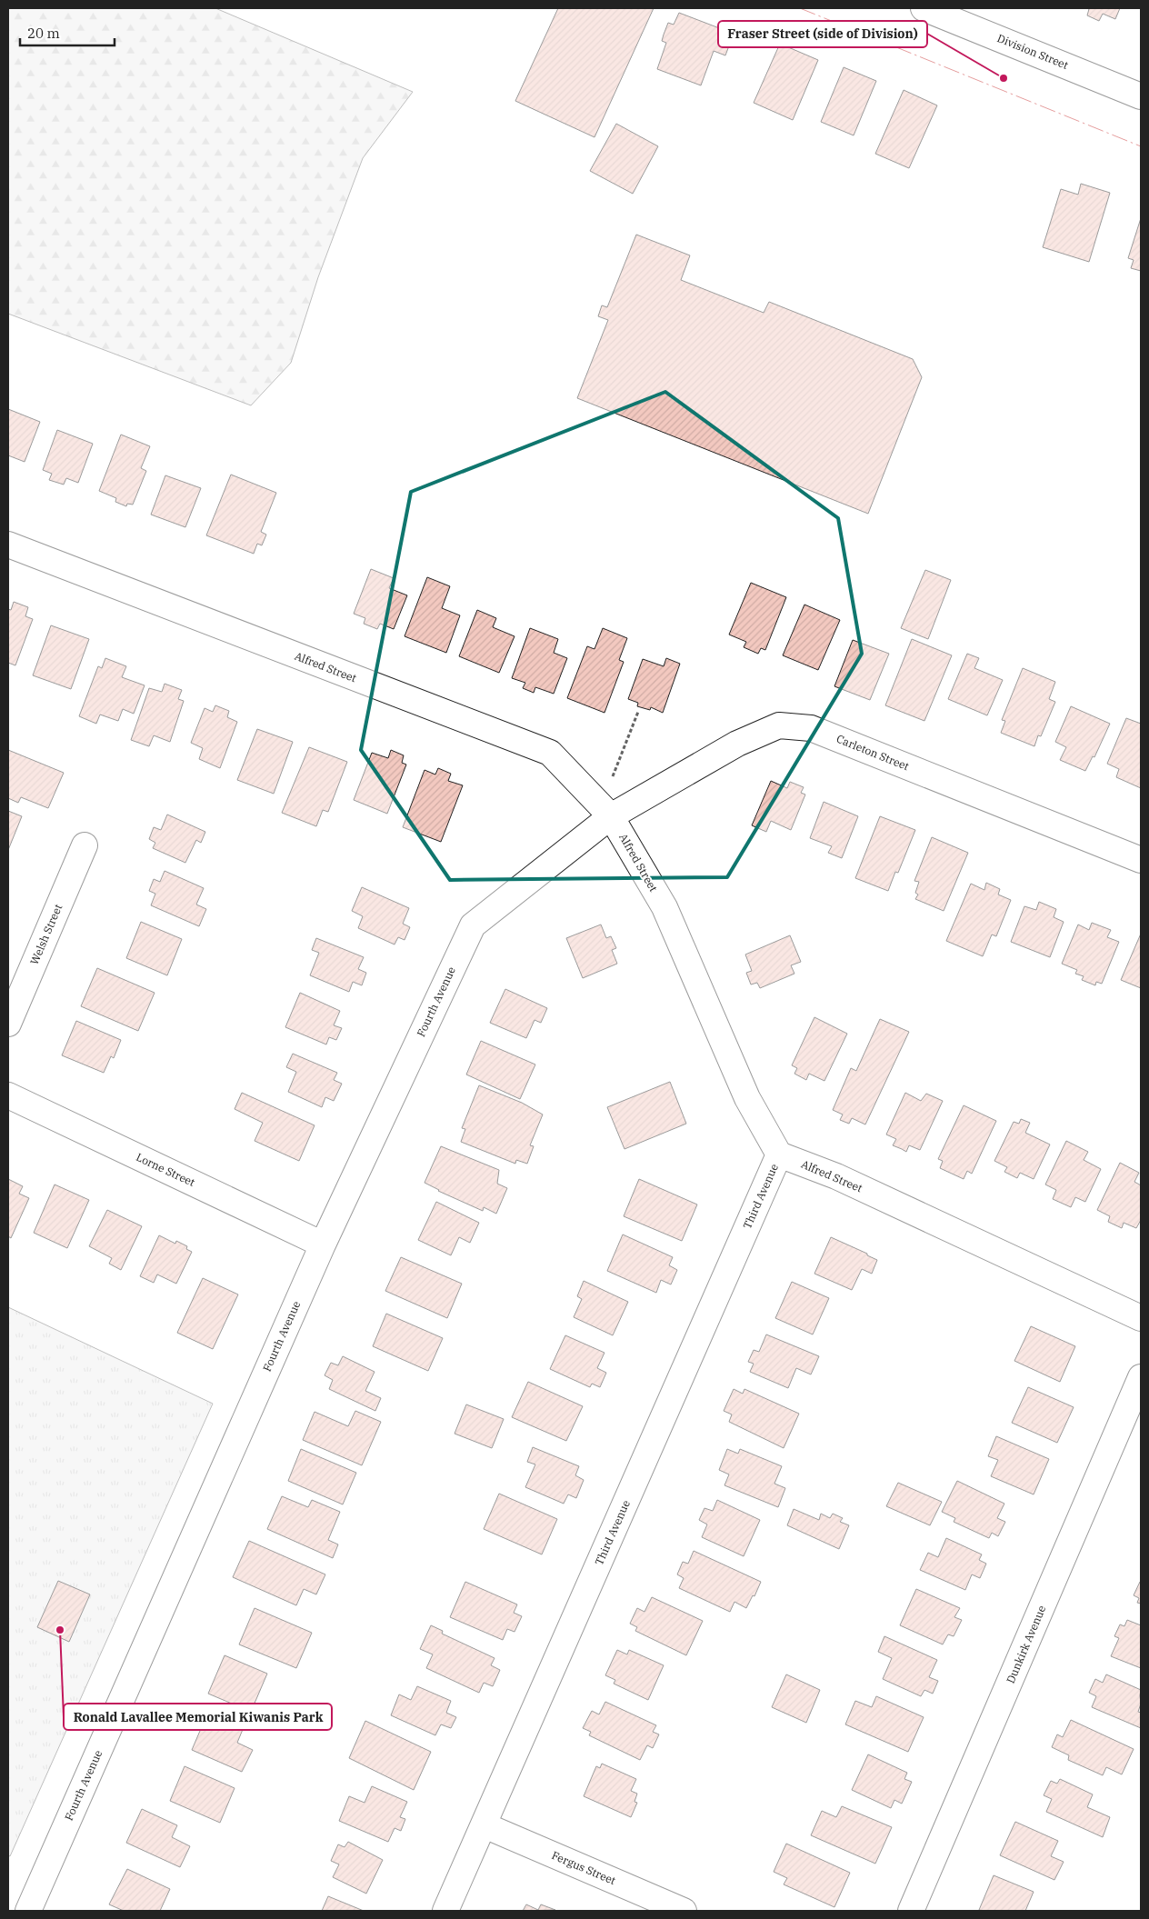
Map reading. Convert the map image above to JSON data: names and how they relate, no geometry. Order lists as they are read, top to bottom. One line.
{"streets":{"street":["Division Street","Alfred Street","Carleton Street","Welsh Street","Fourth Avenue","Lorne Street","Third Avenue","Dunkirk Avenue","Fergus Street"]},"crossings":[["Alfred Street","Carleton Street"],["Alfred Street","Fourth Avenue"],["Alfred Street","Third Avenue"],["Carleton Street","Fourth Avenue"],["Fourth Avenue","Lorne Street"],["Third Avenue","Fergus Street"]],"places":["Fraser Street (side of Division)","Ronald Lavallee Memorial Kiwanis Park"],"scale_bar":"20 m"}
